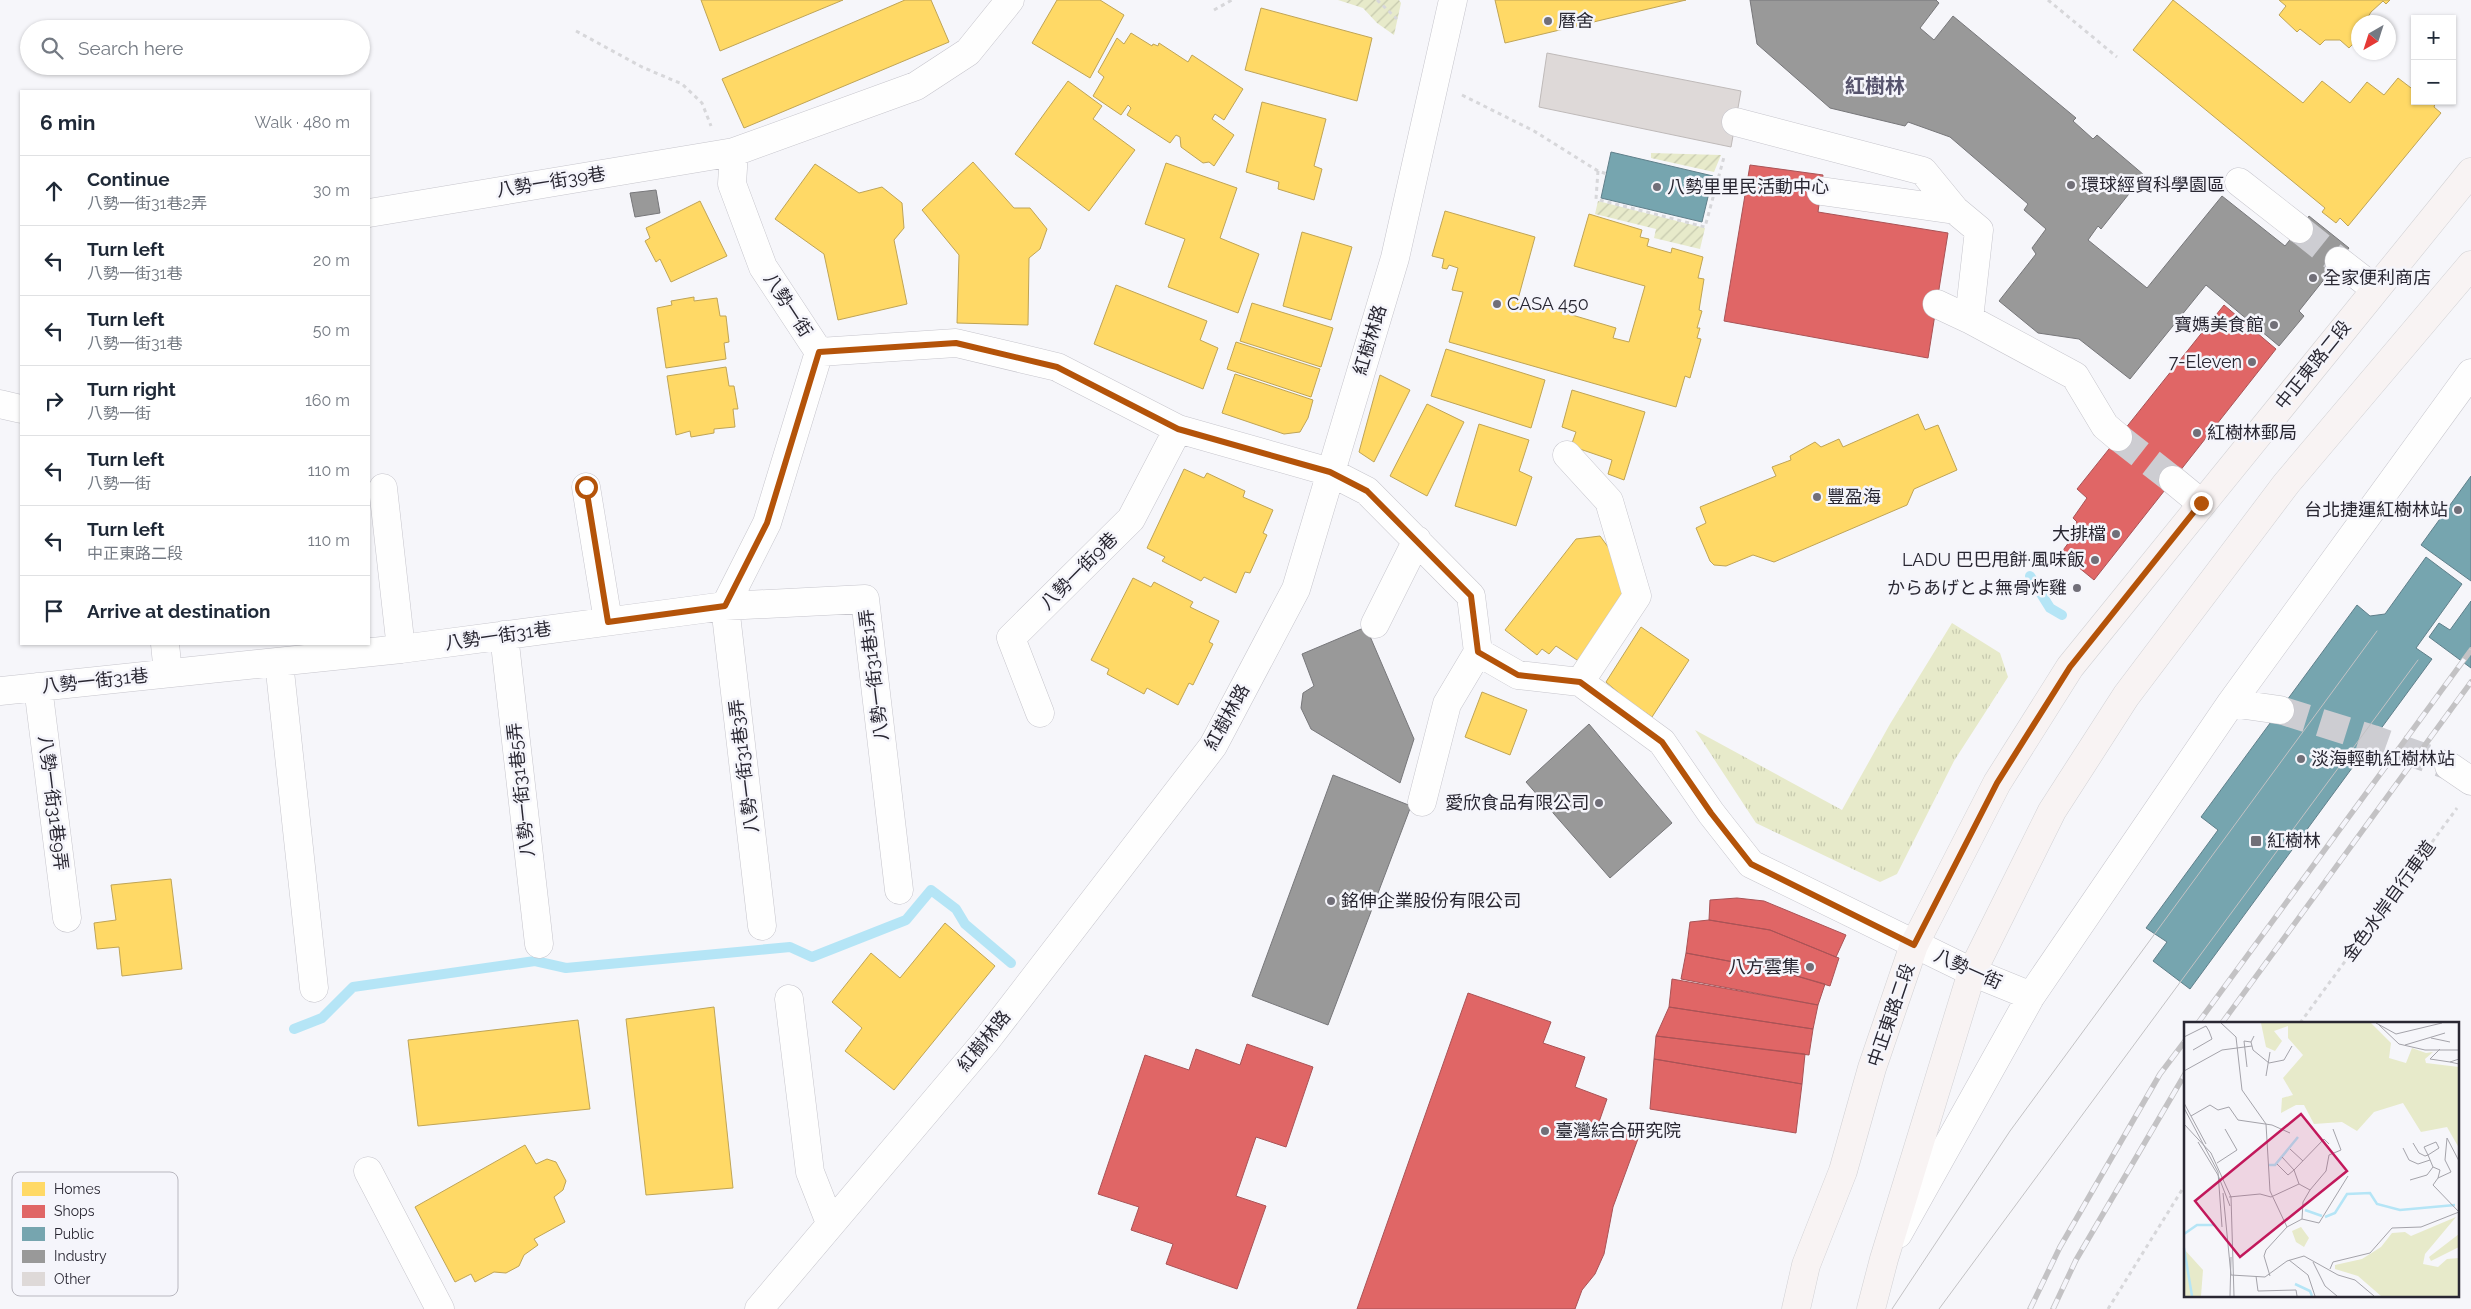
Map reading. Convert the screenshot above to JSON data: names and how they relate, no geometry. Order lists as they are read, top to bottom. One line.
{"streets":{"main road":["中正東路二段"],"street":["八勢一街39巷","八勢一街","紅樹林路","八勢一街9巷","八勢一街31巷","八勢一街31巷1弄","八勢一街31巷3弄","八勢一街31巷5弄","八勢一街31巷9弄"],"path":["金色水岸自行車道"]},"crossings":[["八勢一街39巷","八勢一街"],["八勢一街","紅樹林路"],["八勢一街","中正東路二段"],["八勢一街","八勢一街9巷"],["八勢一街31巷","八勢一街31巷1弄"],["八勢一街31巷","八勢一街31巷3弄"],["八勢一街31巷","八勢一街31巷5弄"],["八勢一街31巷","八勢一街31巷9弄"],["八勢一街31巷1弄","八勢一街31巷3弄"]],"districts":["紅樹林"],"places":{"other":["曆舍","環球經貿科學園區","八勢里里民活動中心","全家便利商店","CASA 450","寶媽美食館","7-Eleven","紅樹林郵局","豐盈海","台北捷運紅樹林站","大排檔","LADU 巴巴甩餅·風味飯","からあげとよ無骨炸雞","淡海輕軌紅樹林站","愛欣食品有限公司","銘伸企業股份有限公司","八方雲集","臺灣綜合研究院"],"transit":["紅樹林"]},"legend":["Homes","Shops","Public","Industry","Other"],"north":"bottom left","page":{"map_buttons":["+","−"],"search":"Search here","heading":["6 min","Walk · 480 m"],"list":[["Continue","八勢一街31巷2弄","30 m"],["Turn left","八勢一街31巷","20 m"],["Turn left","八勢一街31巷","50 m"],["Turn right","八勢一街","160 m"],["Turn left","八勢一街","110 m"],["Turn left","中正東路二段","110 m"],"Arrive at destination"]}}
